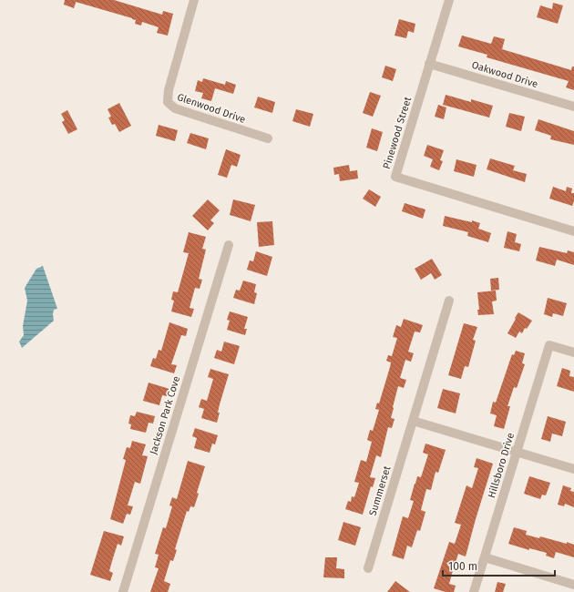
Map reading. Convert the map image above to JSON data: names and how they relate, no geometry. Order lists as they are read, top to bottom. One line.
{"streets":{"street":["Oakwood Drive","Glenwood Drive","Pinewood Street","Jackson Park Cove","Hillsboro Drive","Summerset"]},"crossings":[["Oakwood Drive","Pinewood Street"]],"scale_bar":"100 m"}
